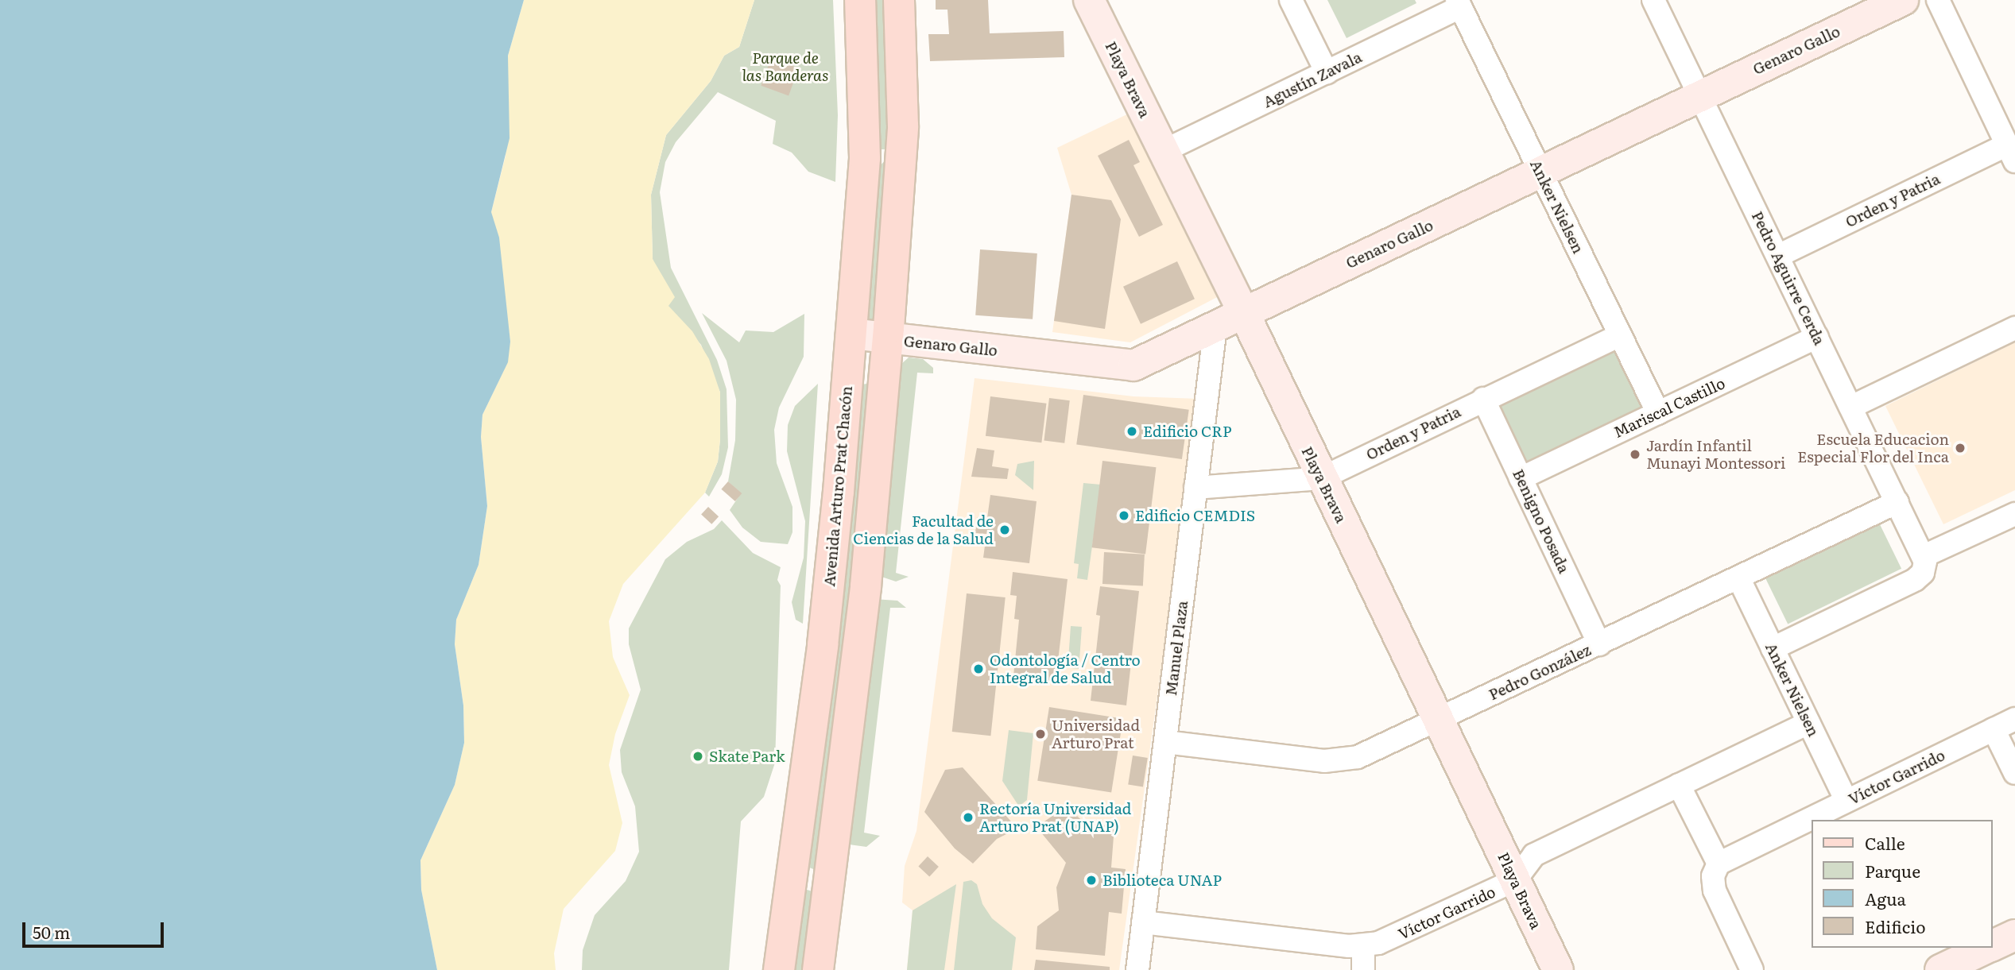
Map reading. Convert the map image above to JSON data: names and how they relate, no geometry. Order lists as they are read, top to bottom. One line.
{"streets":{"main road":["Avenida Arturo Prat Chacón"],"street":["Genaro Gallo","Playa Brava","Agustín Zavala","Orden y Patria","Anker Nielsen","Pedro Aguirre Cerda","Mariscal Castillo","Benigno Posada","Manuel Plaza","Pedro González","Víctor Garrido"]},"crossings":[["Genaro Gallo","Playa Brava"],["Genaro Gallo","Anker Nielsen"],["Genaro Gallo","Pedro Aguirre Cerda"],["Genaro Gallo","Avenida Arturo Prat Chacón"],["Genaro Gallo","Manuel Plaza"],["Playa Brava","Agustín Zavala"],["Playa Brava","Orden y Patria"],["Playa Brava","Pedro González"],["Playa Brava","Víctor Garrido"],["Agustín Zavala","Anker Nielsen"],["Orden y Patria","Anker Nielsen"],["Orden y Patria","Pedro Aguirre Cerda"],["Orden y Patria","Benigno Posada"],["Orden y Patria","Manuel Plaza"],["Anker Nielsen","Mariscal Castillo"],["Anker Nielsen","Pedro González"],["Anker Nielsen","Víctor Garrido"],["Pedro Aguirre Cerda","Mariscal Castillo"],["Pedro Aguirre Cerda","Pedro González"],["Mariscal Castillo","Benigno Posada"],["Benigno Posada","Pedro González"],["Manuel Plaza","Pedro González"],["Manuel Plaza","Víctor Garrido"]],"parks":["Parque de las Banderas"],"places":["Edificio CRP","Escuela Educacion Especial Flor del Inca","Jardín Infantil Munayi Montessori","Edificio CEMDIS","Facultad de Ciencias de la Salud","Odontología / Centro Integral de Salud","Universidad Arturo Prat","Skate Park","Rectoría Universidad Arturo Prat (UNAP)","Biblioteca UNAP"],"legend":["Calle","Parque","Agua","Edificio"],"scale_bar":"50 m"}
